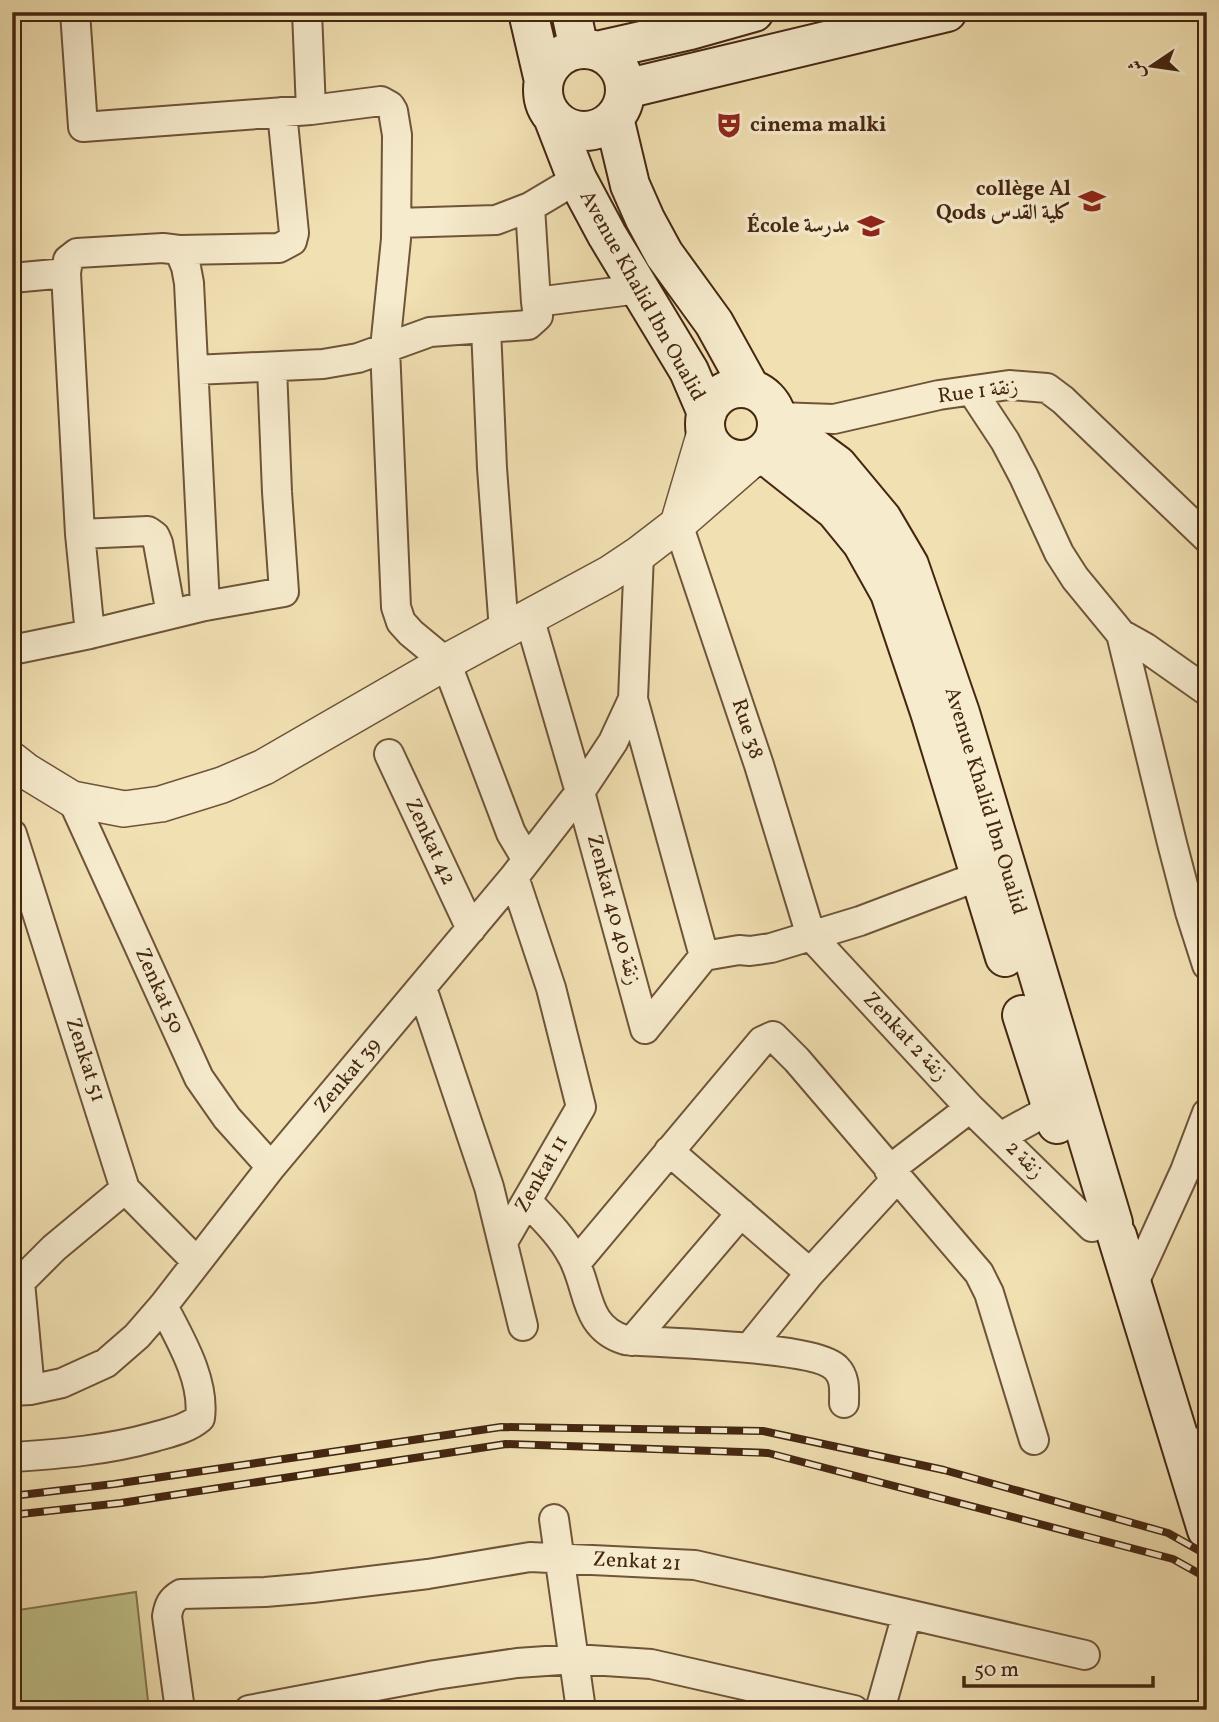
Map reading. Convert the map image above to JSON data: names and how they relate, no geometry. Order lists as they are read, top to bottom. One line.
{"streets":{"main road":["Avenue Khalid Ibn Oualid"],"street":["Rue 1 زنقة","Rue 38","Zenkat 42","Zenkat 40 زنقة 40","Zenkat 50","Zenkat 2 زنقة","Zenkat 51","Zenkat 39","زنقة 2","Zenkat 11","Zenkat 21"]},"crossings":[["Avenue Khalid Ibn Oualid","Rue 1 زنقة"],["Avenue Khalid Ibn Oualid","زنقة 2"],["Rue 38","Zenkat 2 زنقة"],["Zenkat 42","Zenkat 39"],["Zenkat 40 زنقة 40","Zenkat 39"],["Zenkat 50","Zenkat 39"],["Zenkat 2 زنقة","زنقة 2"],["Zenkat 51","Zenkat 39"],["Zenkat 39","Zenkat 11"]],"places":{"theatre":["cinema malki"],"school or university":["collège Al Qods كلية القدس","École مدرسة"]},"scale_bar":"50 m","north":"left"}
